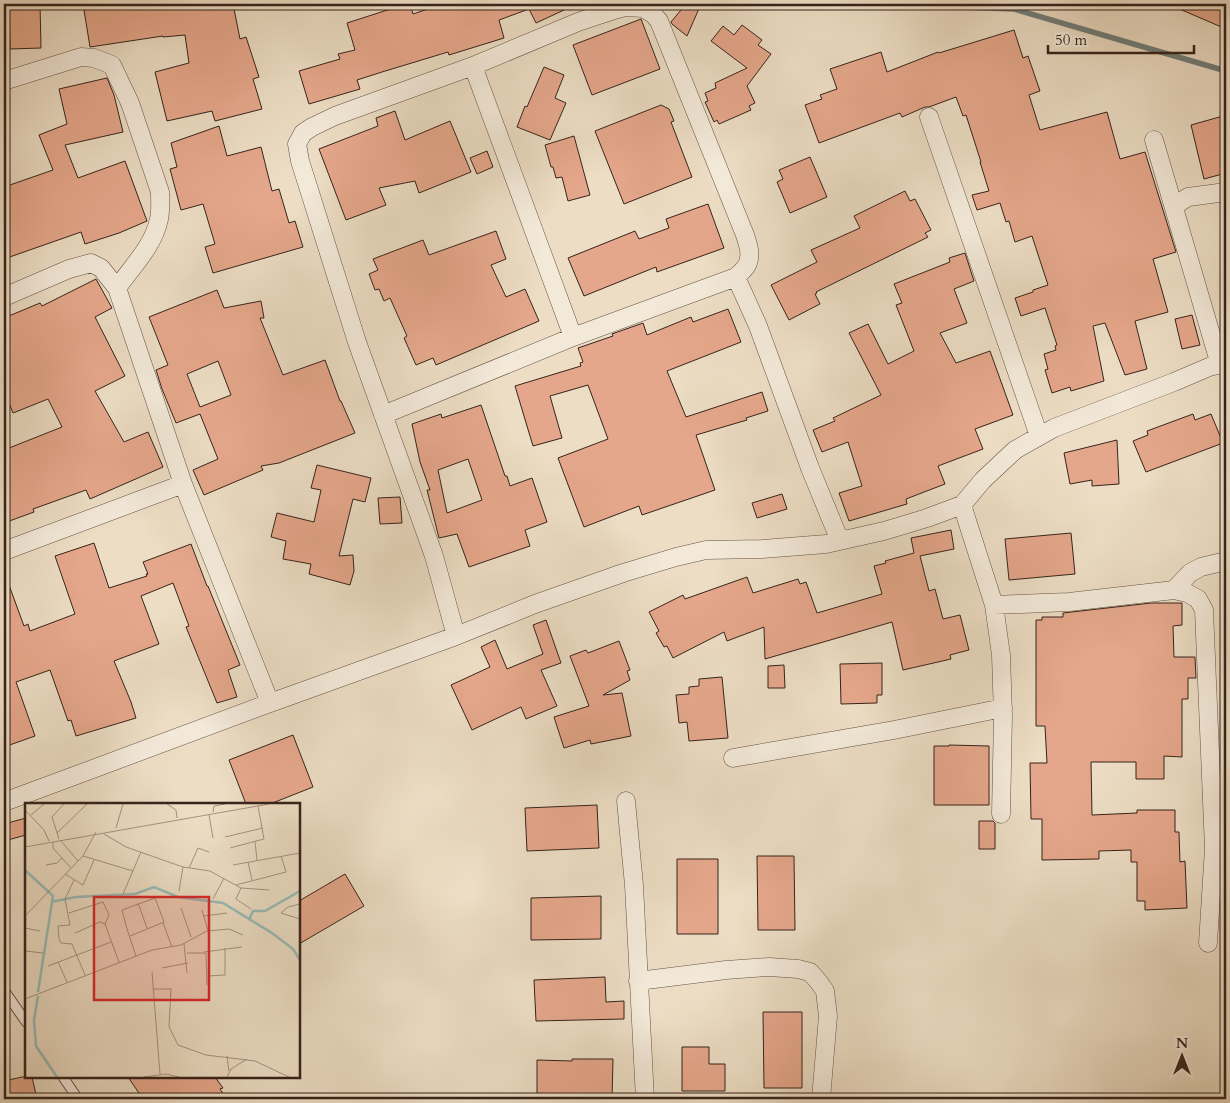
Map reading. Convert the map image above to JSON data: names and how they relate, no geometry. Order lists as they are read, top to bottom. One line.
{"scale_bar":"50 m","north":"top"}
